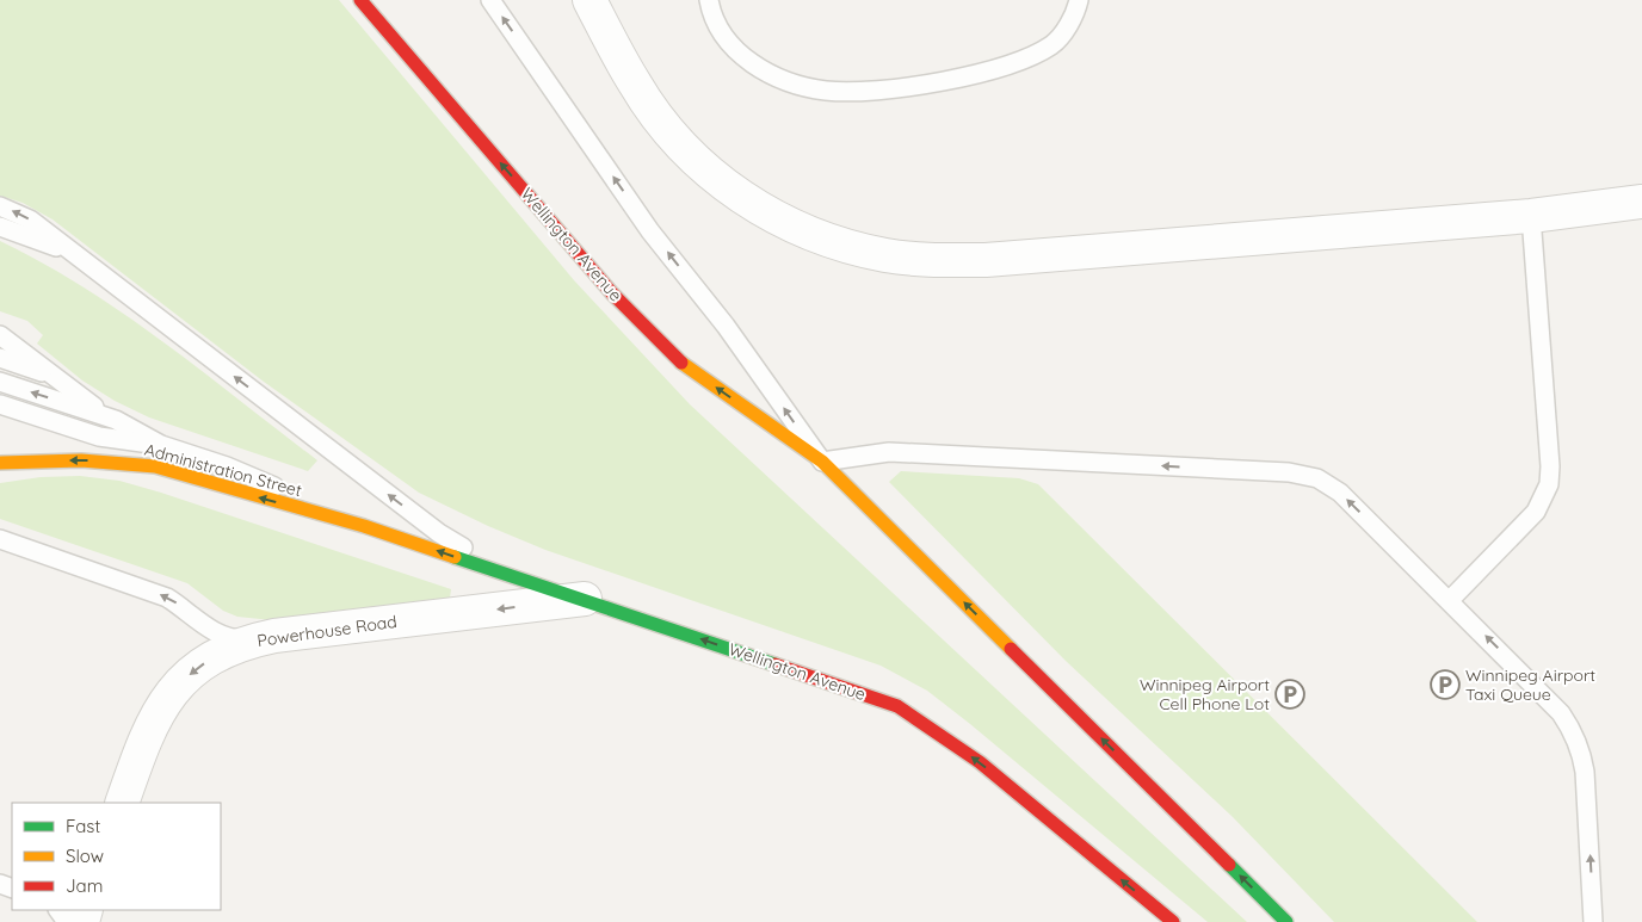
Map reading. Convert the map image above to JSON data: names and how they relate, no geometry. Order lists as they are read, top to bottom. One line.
{"streets":{"main road":["Wellington Avenue","Administration Street"],"street":["Powerhouse Road"]},"crossings":[["Wellington Avenue","Administration Street"],["Wellington Avenue","Powerhouse Road"]],"one_way":["Wellington Avenue","Administration Street","Powerhouse Road"],"places":{"parking":["Winnipeg Airport Taxi Queue","Winnipeg Airport Cell Phone Lot"]},"legend":["Fast","Slow","Jam"]}
